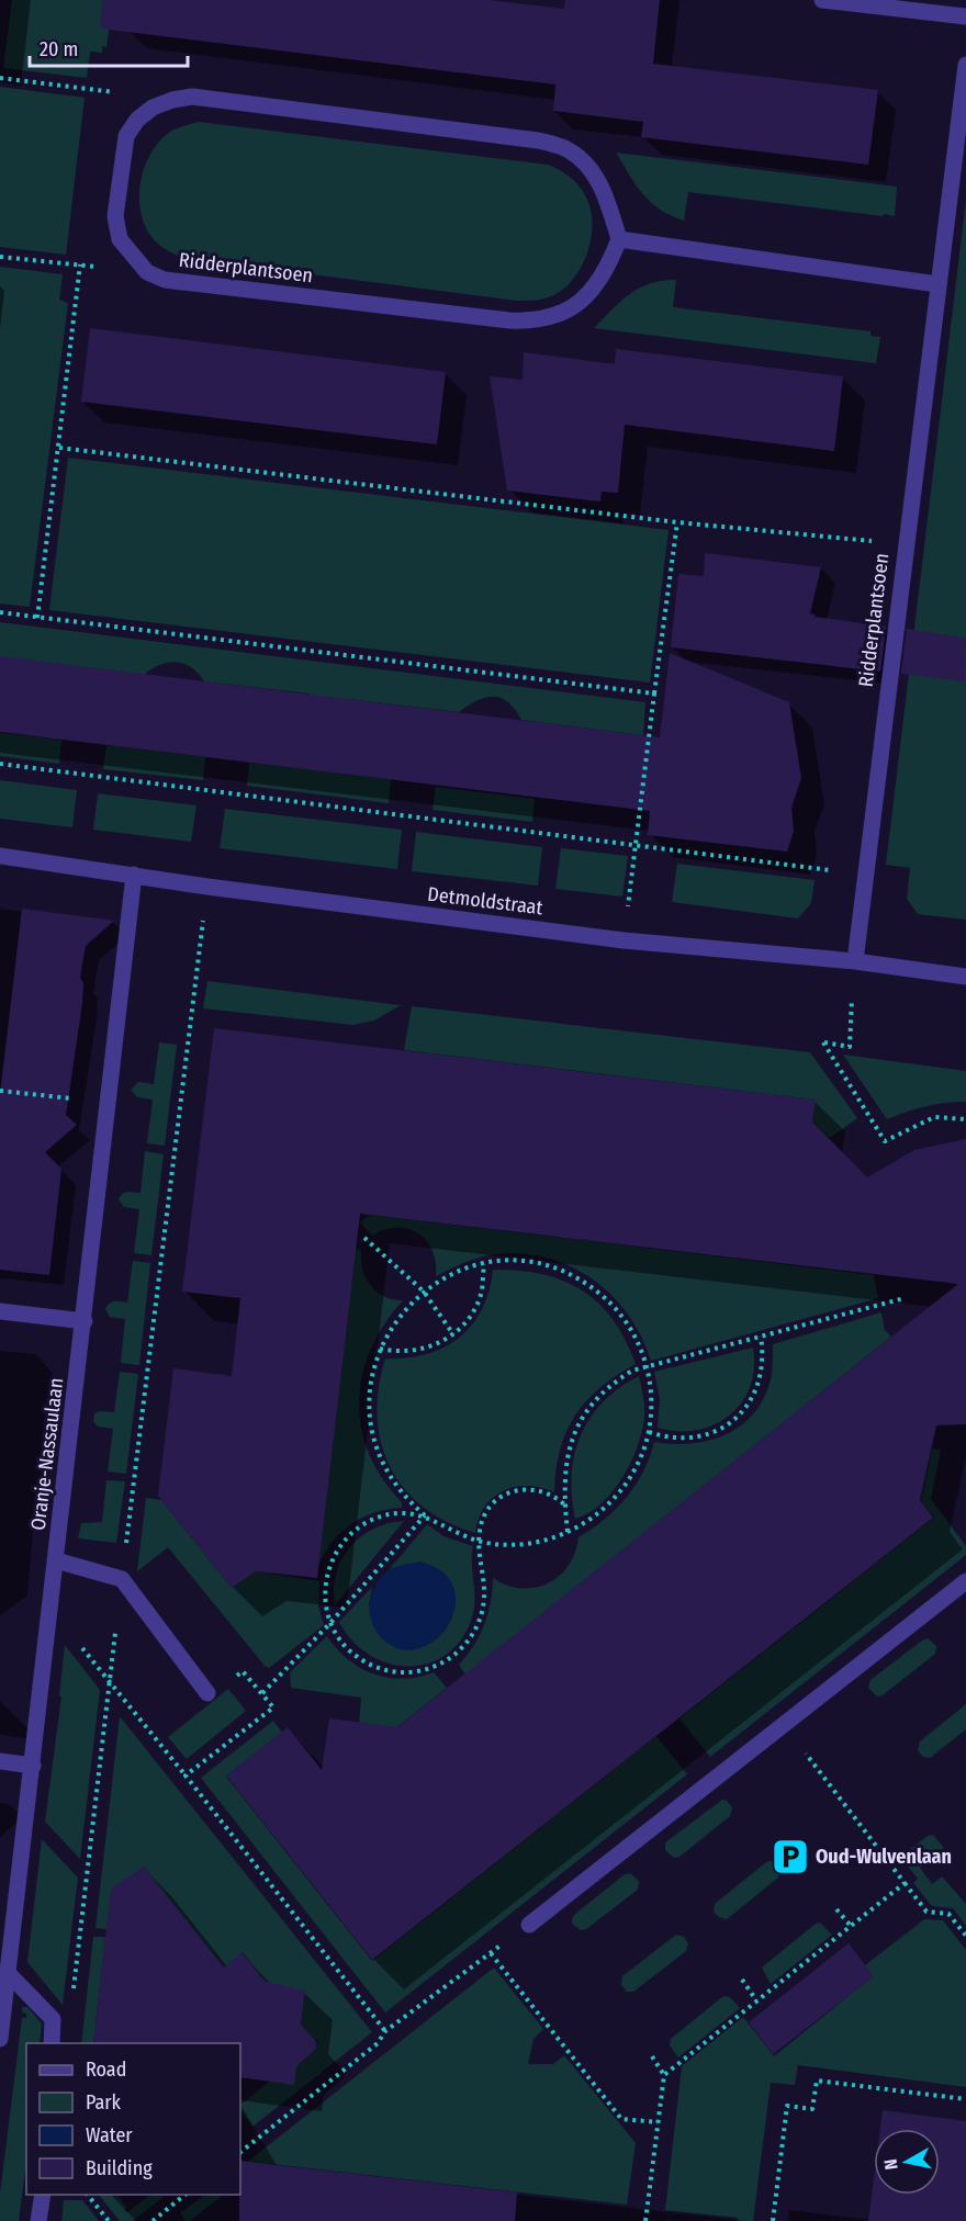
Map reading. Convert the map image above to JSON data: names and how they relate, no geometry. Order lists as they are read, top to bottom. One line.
{"streets":{"street":["Ridderplantsoen","Detmoldstraat","Oranje-Nassaulaan"]},"crossings":[["Ridderplantsoen","Detmoldstraat"],["Detmoldstraat","Oranje-Nassaulaan"]],"places":{"parking":["Oud-Wulvenlaan"]},"legend":["Road","Park","Water","Building"],"scale_bar":"20 m","north":"left"}
